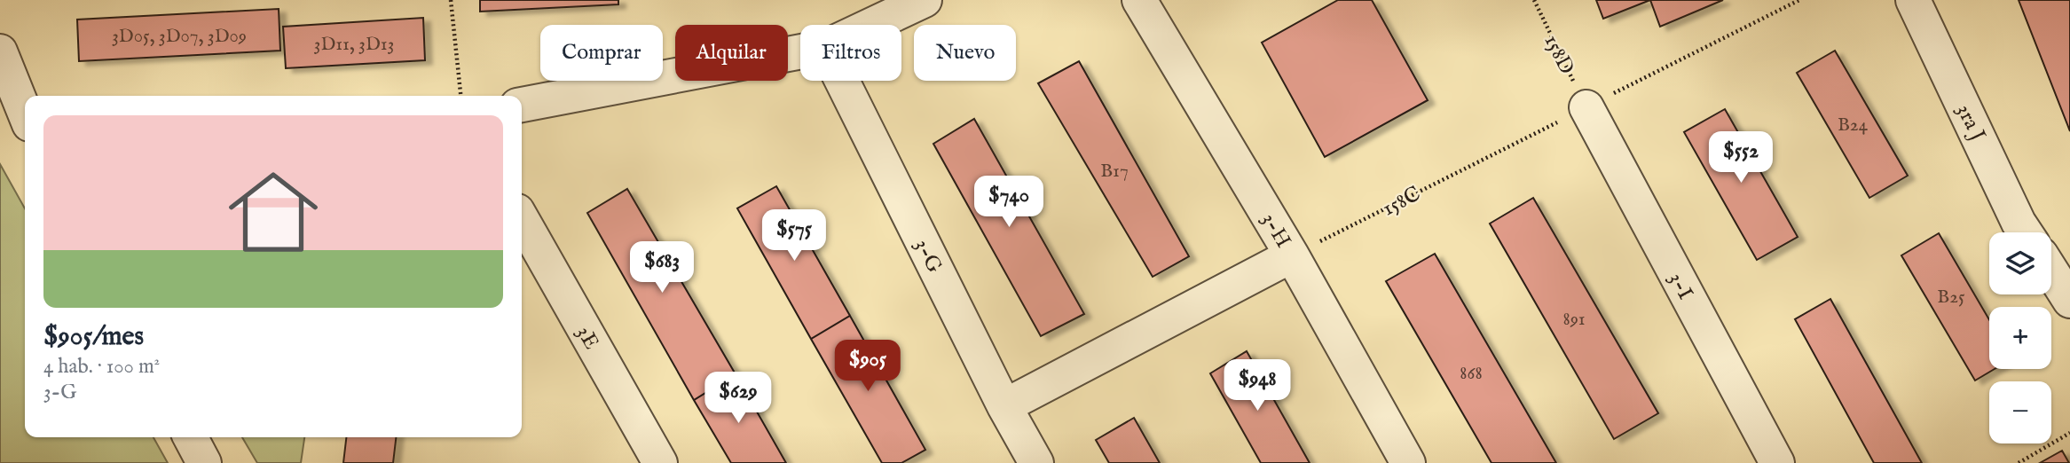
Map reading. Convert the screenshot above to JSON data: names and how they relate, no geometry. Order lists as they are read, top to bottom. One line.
{"streets":{"street":["3ra J","3-H","3-G","3-I","3E"],"path":["158D","158C"]},"crossings":[["158D","158C"],["158D","3-I"],["158C","3-H"],["158C","3-I"]],"house_numbers":["3D05, 3D07, 3D09","3D11, 3D13","B24","B17","B25","891","868"],"page":{"chip":["Comprar","Alquilar","Filtros","Nuevo"],"list":[{"name":"$905/mes","note":"4 hab. · 100 m² · 3-G"}],"price":["$552","$740","$575","$683","$905","$948","$629"],"map_buttons":["+","−"]}}
